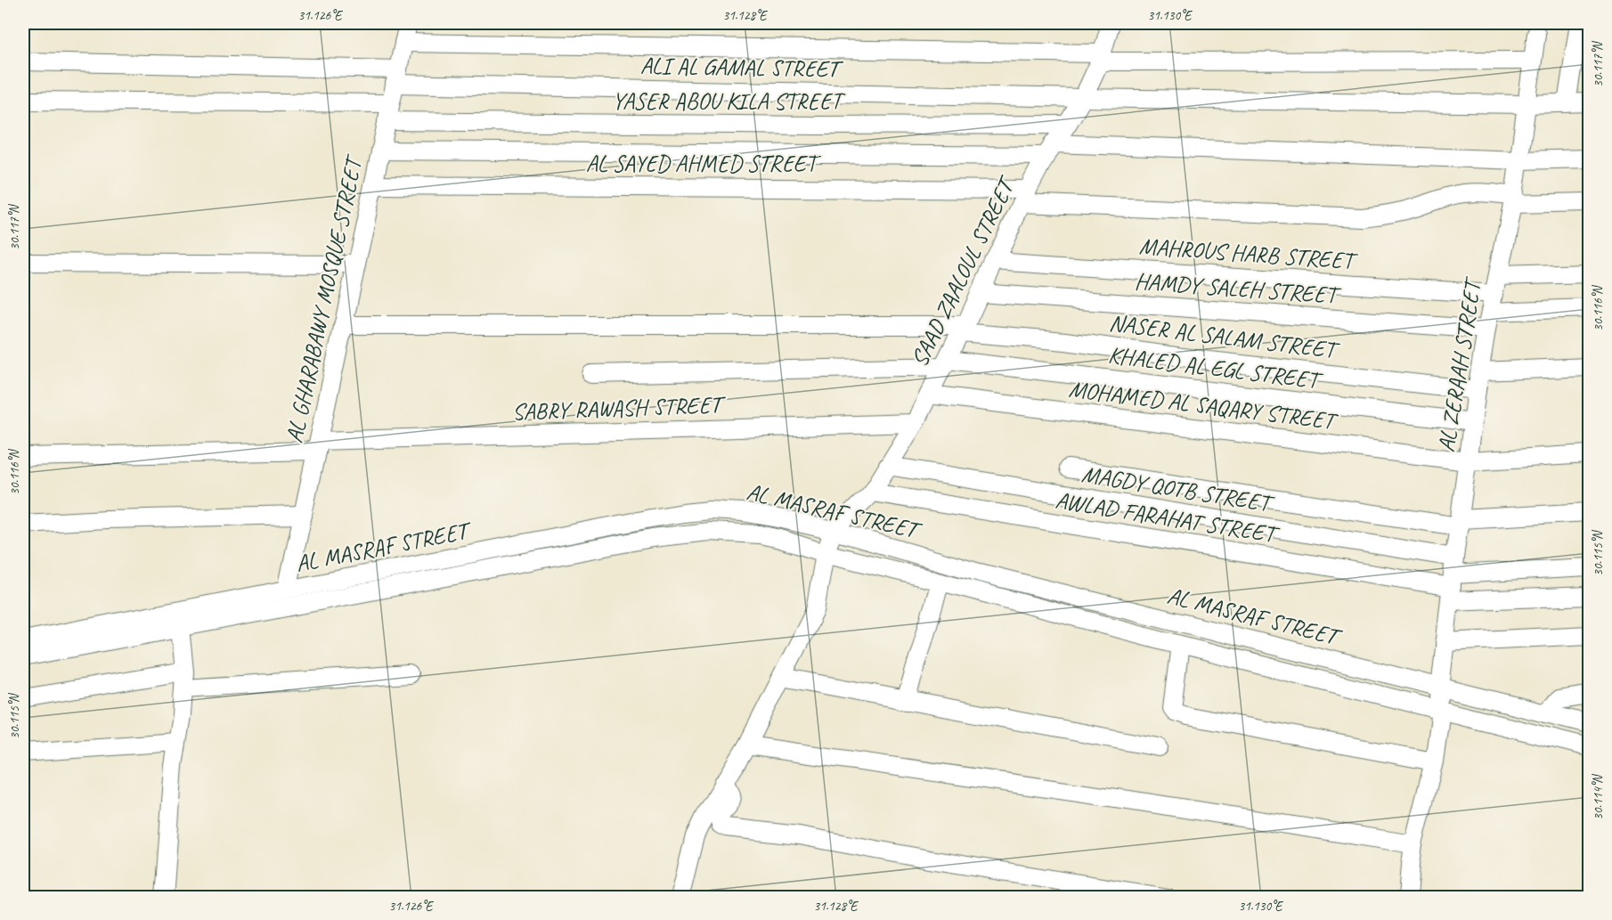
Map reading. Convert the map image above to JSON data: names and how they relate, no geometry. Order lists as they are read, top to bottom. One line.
{"streets":{"street":["ALI AL GAMAL STREET","YASER ABOU KILA STREET","AL SAYED AHMED STREET","MAHROUS HARB STREET","SAAD ZAALOUL STREET","HAMDY SALEH STREET","AL GHARABAWY MOSQUE STREET","NASER AL SALAM STREET","KHALED AL EGL STREET","AL ZERAAH STREET","MOHAMED AL SAQARY STREET","SABRY RAWASH STREET","MAGDY QOTB STREET","AL MASRAF STREET","AWLAD FARAHAT STREET"]},"crossings":[["ALI AL GAMAL STREET","SAAD ZAALOUL STREET"],["ALI AL GAMAL STREET","AL GHARABAWY MOSQUE STREET"],["ALI AL GAMAL STREET","AL ZERAAH STREET"],["YASER ABOU KILA STREET","SAAD ZAALOUL STREET"],["YASER ABOU KILA STREET","AL GHARABAWY MOSQUE STREET"],["AL SAYED AHMED STREET","SAAD ZAALOUL STREET"],["AL SAYED AHMED STREET","AL GHARABAWY MOSQUE STREET"],["AL SAYED AHMED STREET","AL ZERAAH STREET"],["MAHROUS HARB STREET","SAAD ZAALOUL STREET"],["MAHROUS HARB STREET","AL ZERAAH STREET"],["SAAD ZAALOUL STREET","HAMDY SALEH STREET"],["SAAD ZAALOUL STREET","NASER AL SALAM STREET"],["SAAD ZAALOUL STREET","KHALED AL EGL STREET"],["SAAD ZAALOUL STREET","MOHAMED AL SAQARY STREET"],["SAAD ZAALOUL STREET","SABRY RAWASH STREET"],["SAAD ZAALOUL STREET","MAGDY QOTB STREET"],["SAAD ZAALOUL STREET","AL MASRAF STREET"],["SAAD ZAALOUL STREET","AWLAD FARAHAT STREET"],["HAMDY SALEH STREET","AL ZERAAH STREET"],["AL GHARABAWY MOSQUE STREET","NASER AL SALAM STREET"],["AL GHARABAWY MOSQUE STREET","SABRY RAWASH STREET"],["AL GHARABAWY MOSQUE STREET","AL MASRAF STREET"],["NASER AL SALAM STREET","AL ZERAAH STREET"],["KHALED AL EGL STREET","AL ZERAAH STREET"],["AL ZERAAH STREET","MOHAMED AL SAQARY STREET"],["AL ZERAAH STREET","MAGDY QOTB STREET"],["AL ZERAAH STREET","AL MASRAF STREET"],["AL ZERAAH STREET","AWLAD FARAHAT STREET"],["MAGDY QOTB STREET","AWLAD FARAHAT STREET"]],"coordinates":["31.126°E","31.128°E","31.130°E","30.117°N","30.116°N","30.115°N","30.114°N"]}
